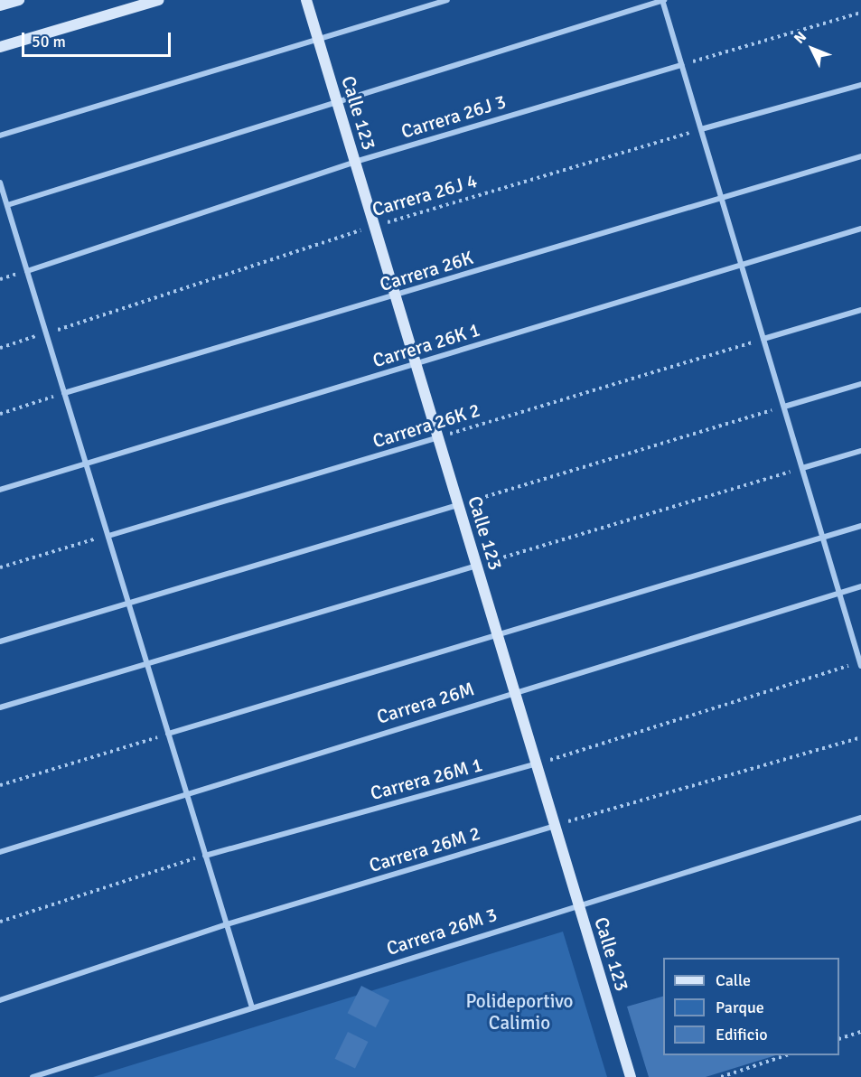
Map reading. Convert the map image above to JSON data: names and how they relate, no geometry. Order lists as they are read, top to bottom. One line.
{"streets":{"street":["Calle 123","Carrera 26J 3","Carrera 26K","Carrera 26K 1","Carrera 26K 2","Carrera 26M","Carrera 26M 1","Carrera 26M 2","Carrera 26M 3"],"path":["Carrera 26J 4"]},"crossings":[["Calle 123","Carrera 26J 3"],["Calle 123","Carrera 26J 4"],["Calle 123","Carrera 26K"],["Calle 123","Carrera 26K 1"],["Calle 123","Carrera 26K 2"],["Calle 123","Carrera 26M"],["Calle 123","Carrera 26M 1"],["Calle 123","Carrera 26M 2"],["Calle 123","Carrera 26M 3"]],"parks":["Polideportivo Calimio"],"legend":["Calle","Parque","Edificio"],"scale_bar":"50 m","north":"top left"}
